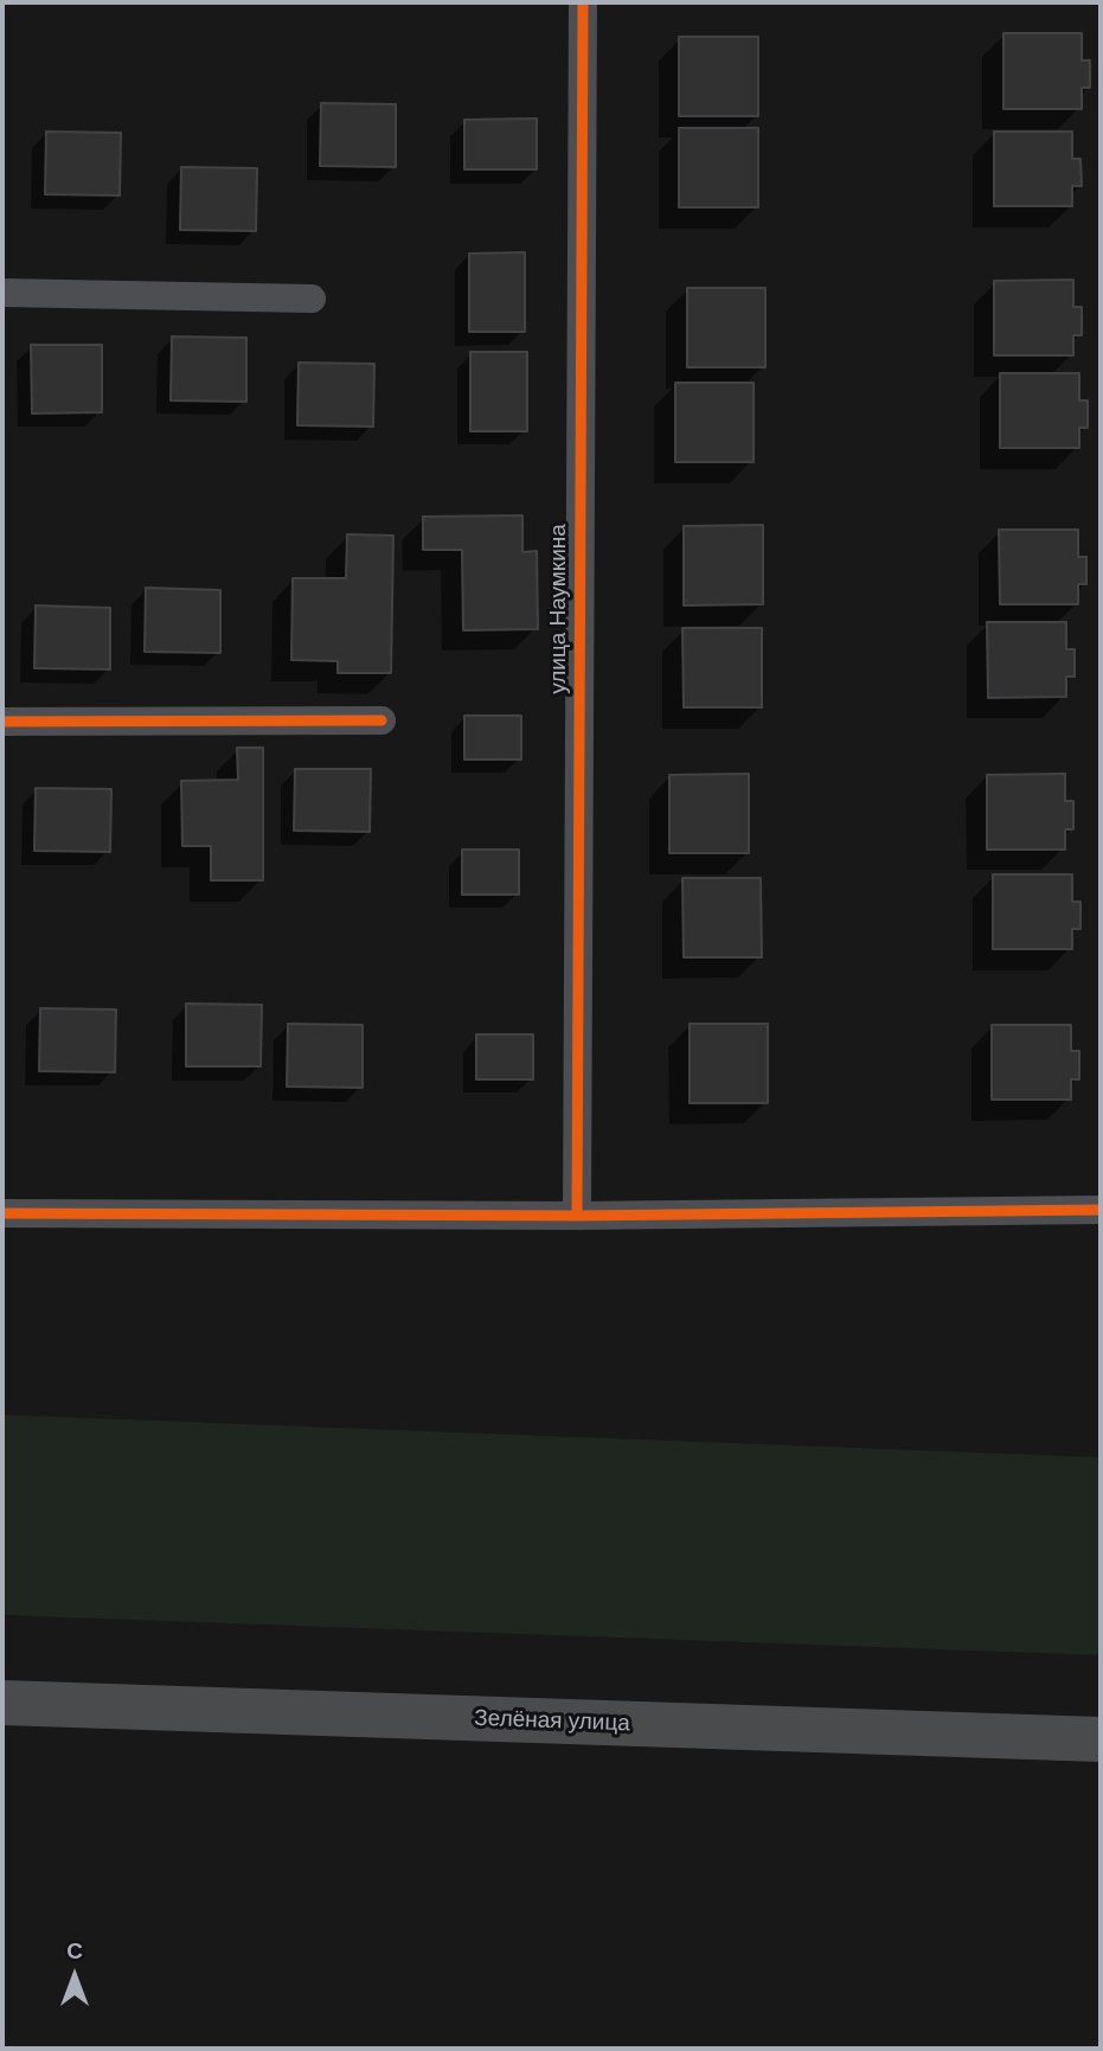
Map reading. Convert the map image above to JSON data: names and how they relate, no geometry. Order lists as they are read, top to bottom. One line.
{"streets":{"main road":["Зелёная улица"],"street":["улица Наумкина"]},"north":"top"}
